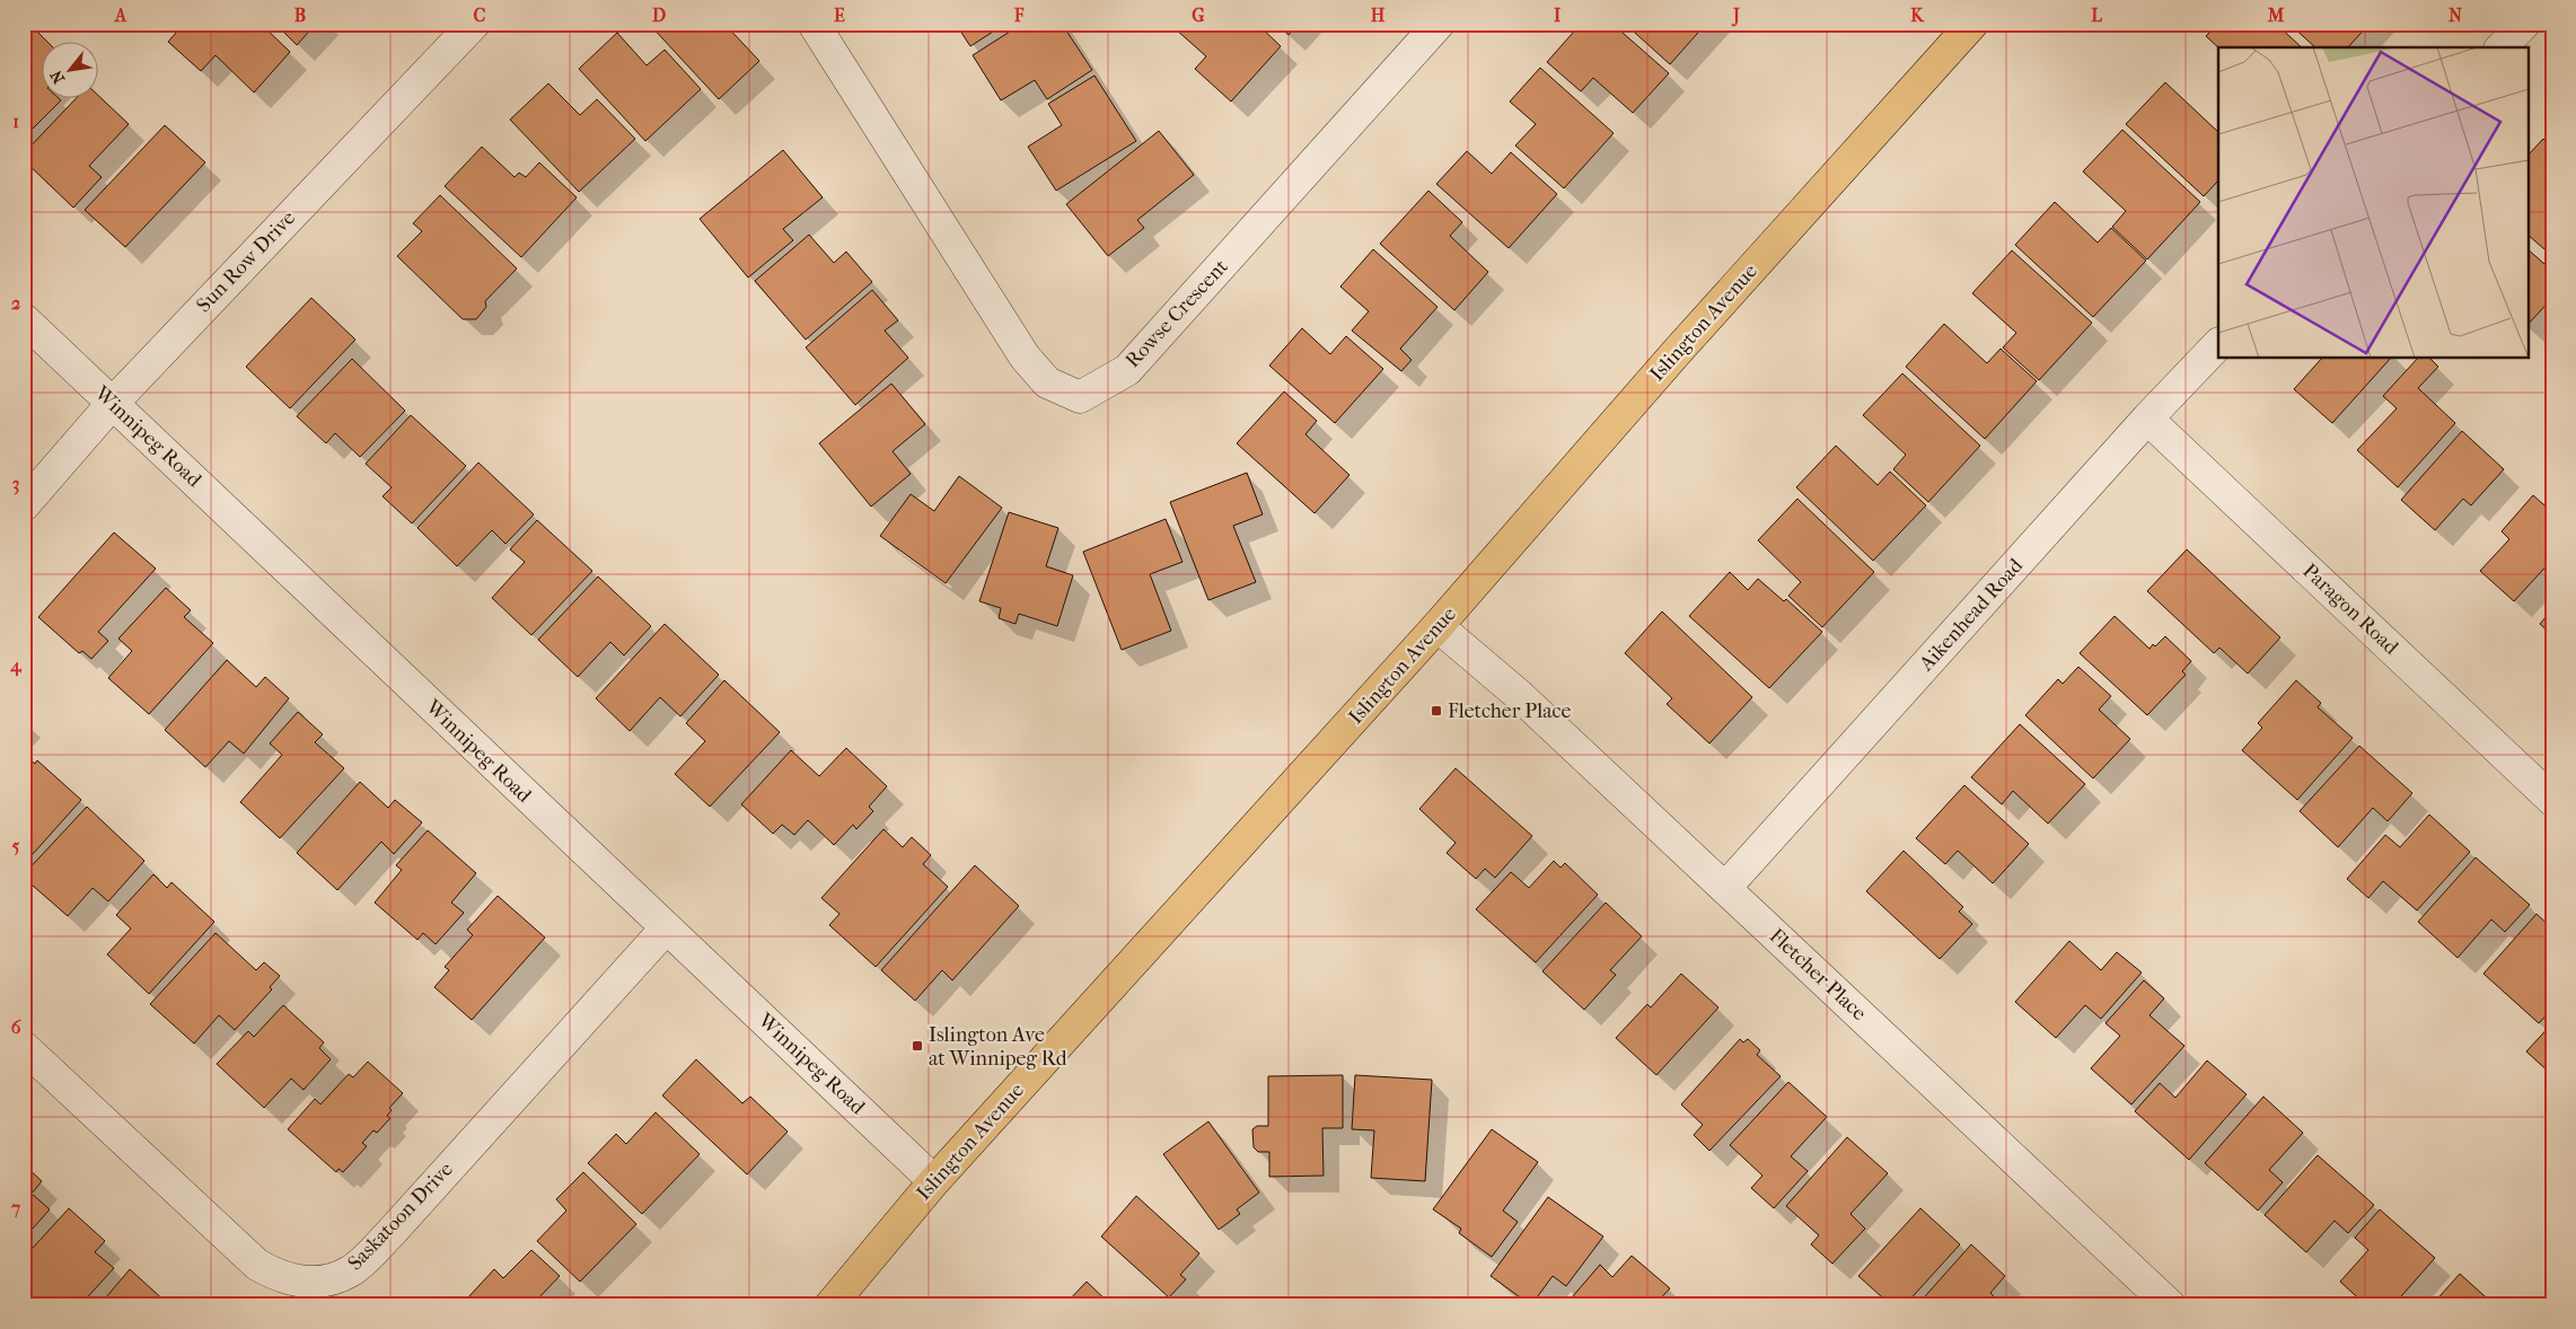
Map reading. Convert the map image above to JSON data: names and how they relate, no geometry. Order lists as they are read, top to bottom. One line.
{"streets":{"main road":["Islington Avenue"],"street":["Sun Row Drive","Rowse Crescent","Winnipeg Road","Paragon Road","Aikenhead Road","Fletcher Place","Saskatoon Drive"]},"crossings":[["Sun Row Drive","Winnipeg Road"],["Islington Avenue","Winnipeg Road"],["Islington Avenue","Fletcher Place"],["Winnipeg Road","Saskatoon Drive"],["Paragon Road","Aikenhead Road"],["Aikenhead Road","Fletcher Place"]],"places":{"transit":["Fletcher Place","Islington Ave at Winnipeg Rd"]},"north":"bottom left","grid":{"columns":["A","B","C","D","E","F","G","H","I","J","K","L","M","N"],"rows":["1","2","3","4","5","6","7"]}}
